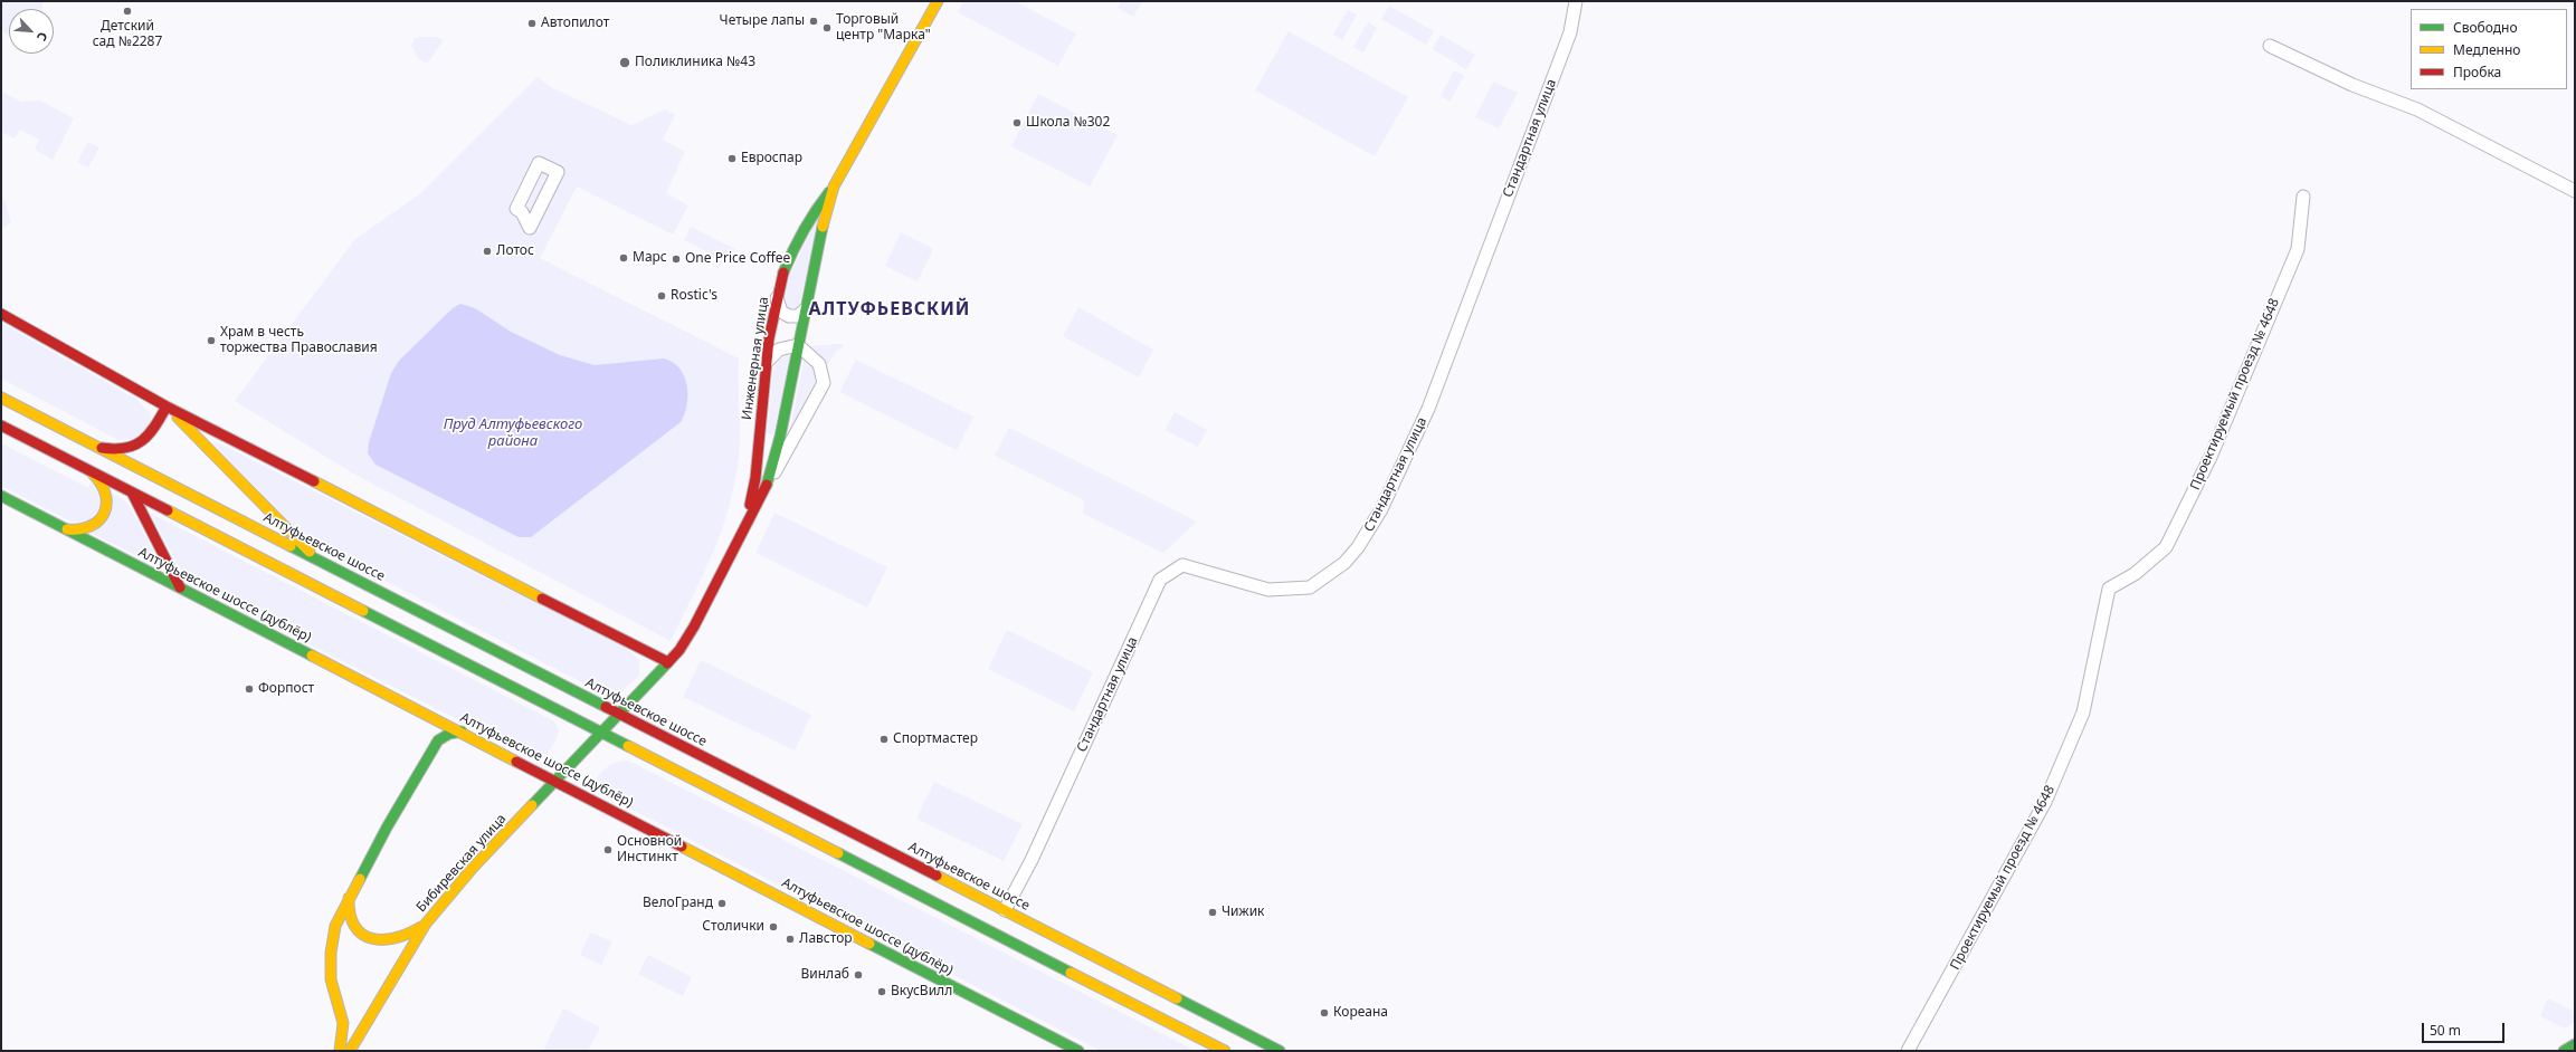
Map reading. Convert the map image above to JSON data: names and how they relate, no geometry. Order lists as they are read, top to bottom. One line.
{"streets":{"main road":["Инженерная улица","Алтуфьевское шоссе","Алтуфьевское шоссе (дублёр)","Бибиревская улица"],"street":["Стандартная улица","Проектируемый проезд № 4648"]},"crossings":[["Стандартная улица","Алтуфьевское шоссе"],["Инженерная улица","Алтуфьевское шоссе"],["Инженерная улица","Бибиревская улица"],["Алтуфьевское шоссе","Бибиревская улица"],["Алтуфьевское шоссе (дублёр)","Бибиревская улица"]],"districts":["АЛТУФЬЕВСКИЙ"],"water":["Пруд Алтуфьевского района"],"places":["Детский сад №2287","Четыре лапы","Автопилот","Торговый центр \"Марка\"","Поликлиника №43","Школа №302","Евроспар","Лотос","Марс","One Price Coffee","Rostic's","Храм в честь торжества Православия","Форпост","Спортмастер","Основной Инстинкт","ВелоГранд","Чижик","Столички","Лавстор","Винлаб","ВкусВилл","Кореана"],"legend":["Свободно","Медленно","Пробка"],"scale_bar":"50 m","north":"bottom right"}
